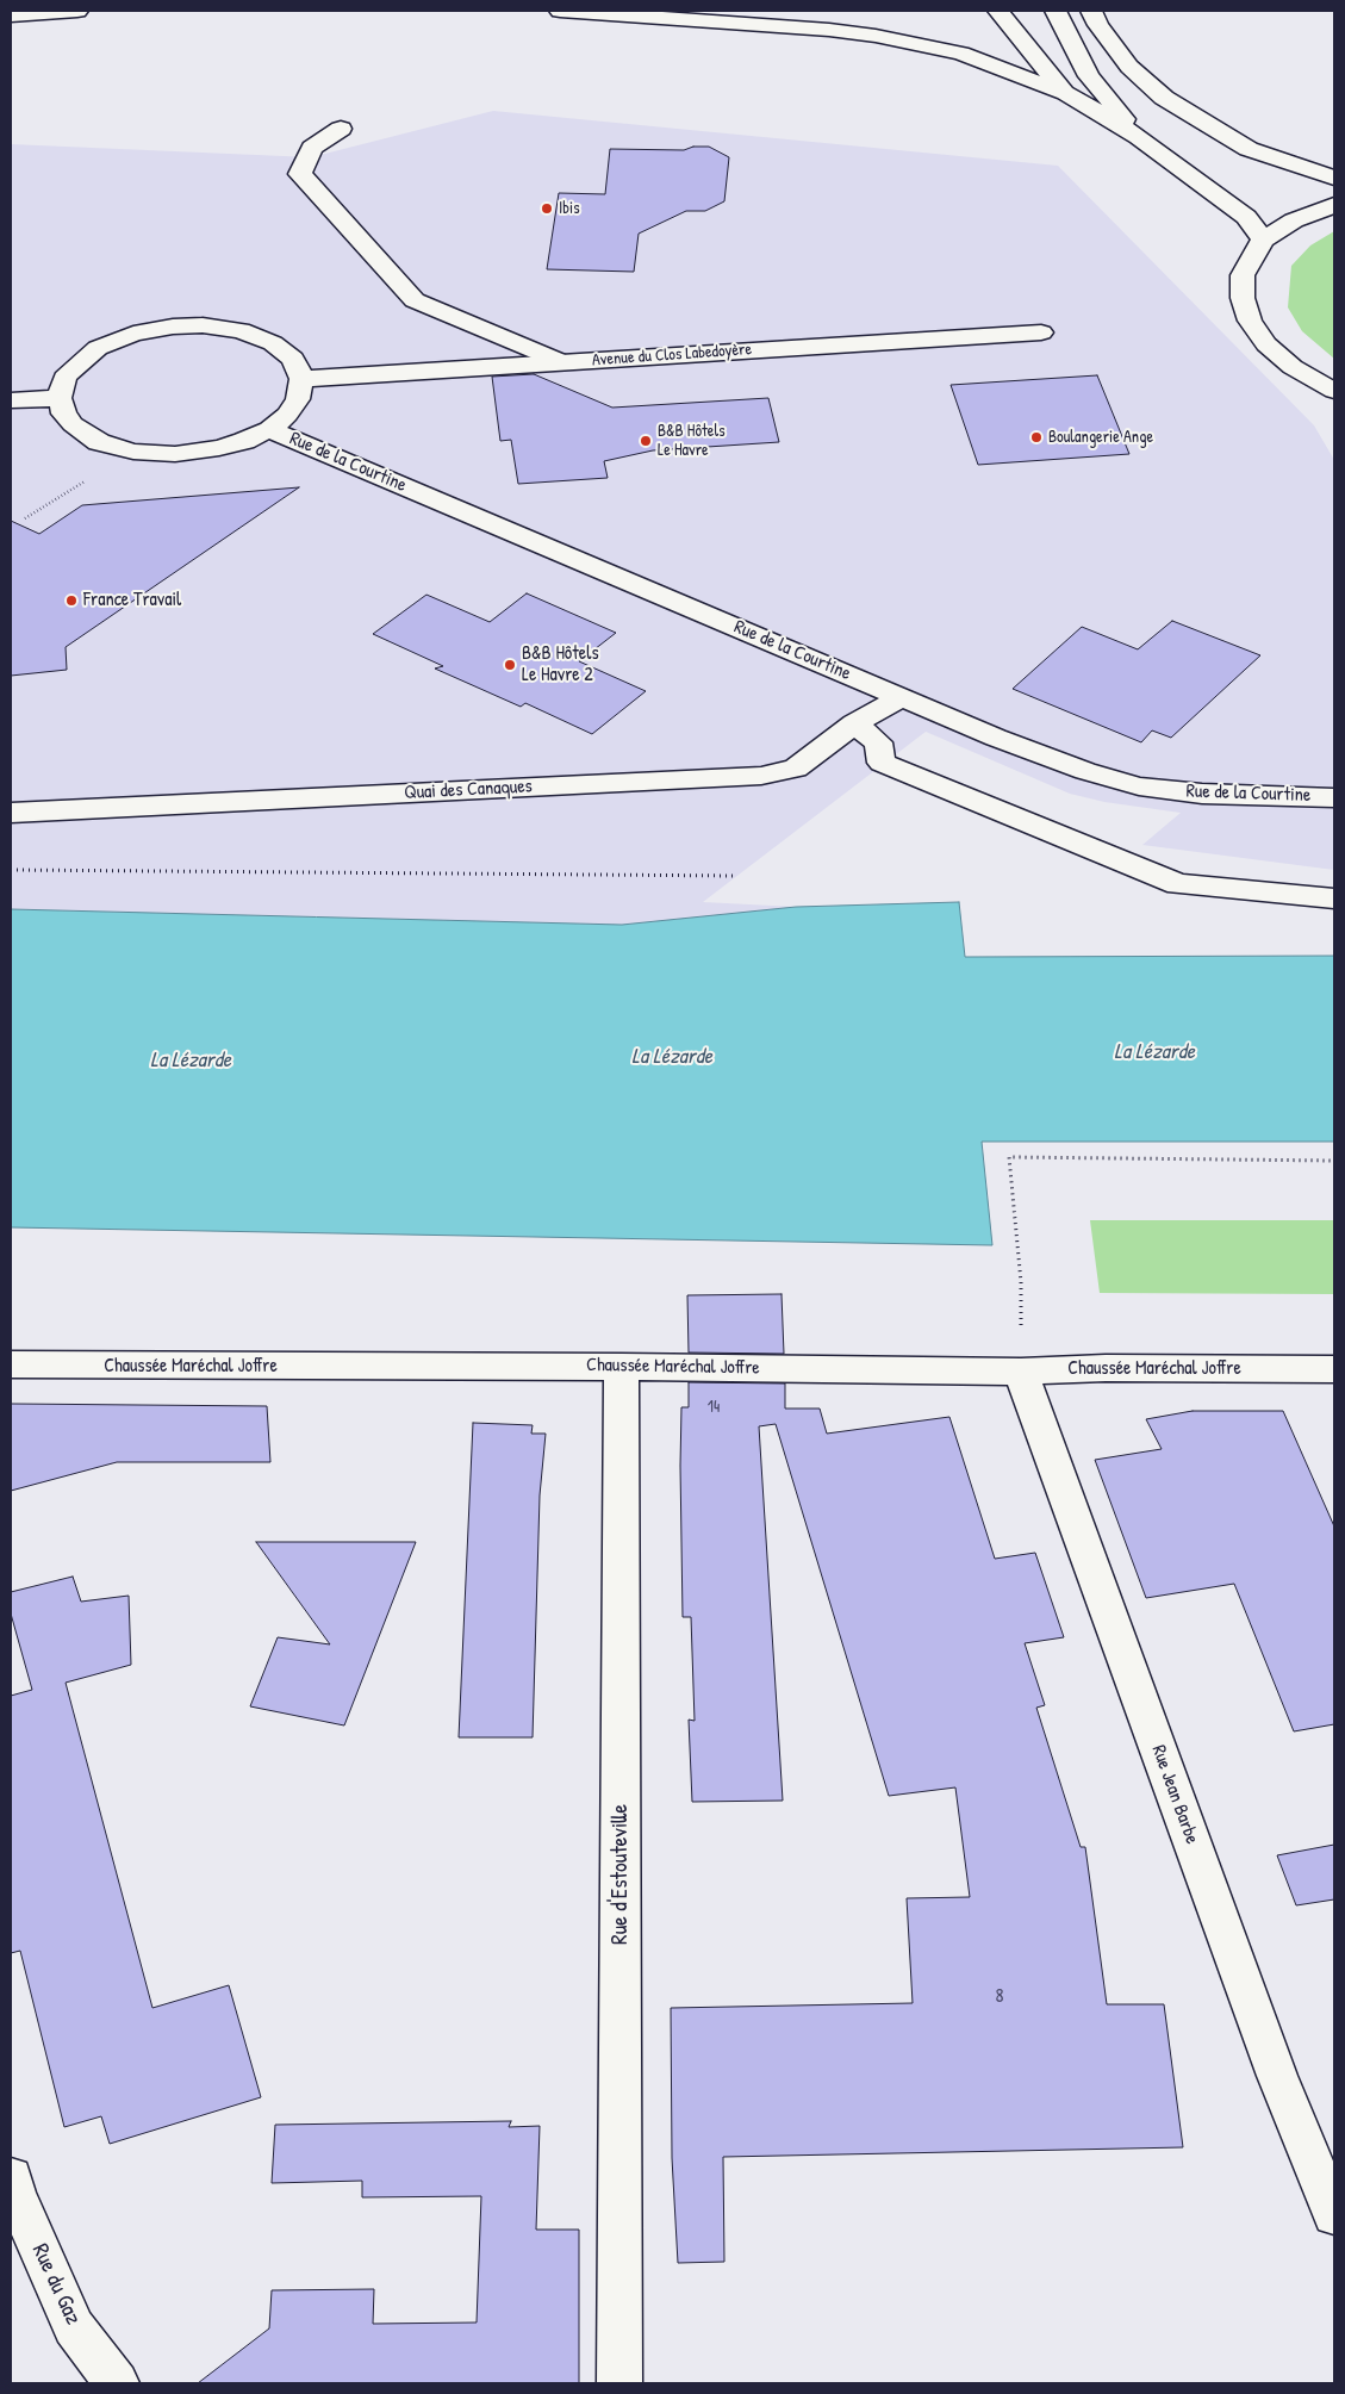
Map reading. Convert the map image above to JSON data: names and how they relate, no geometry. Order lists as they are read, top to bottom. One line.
{"streets":{"street":["Avenue du Clos Labedoyère","Rue de la Courtine","Quai des Canaques","Chaussée Maréchal Joffre","Rue Jean Barbe","Rue d'Estouteville","Rue du Gaz"]},"crossings":[["Rue de la Courtine","Quai des Canaques"],["Chaussée Maréchal Joffre","Rue Jean Barbe"],["Chaussée Maréchal Joffre","Rue d'Estouteville"]],"water":["La Lézarde"],"places":["Ibis","Boulangerie Ange","B&B Hôtels Le Havre","France Travail","B&B Hôtels Le Havre 2"],"house_numbers":["14","8"]}
